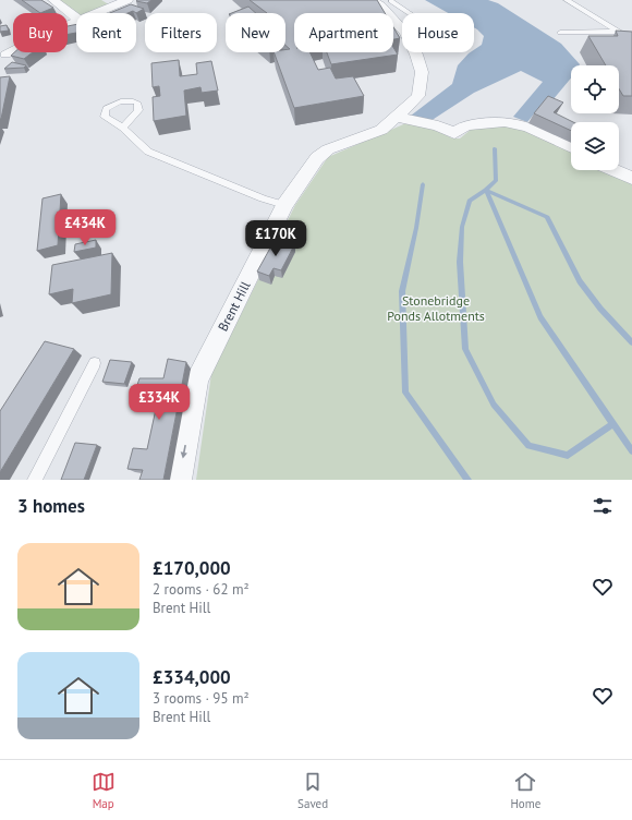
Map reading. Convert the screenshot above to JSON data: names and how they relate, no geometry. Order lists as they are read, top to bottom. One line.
{"streets":{"street":["Brent Hill"]},"one_way":["Brent Hill"],"parks":["Stonebridge Ponds Allotments"],"page":{"chip":["Buy","Rent","Filters","New","Apartment","House"],"price":["£434K","£170K","£334K"],"heading":"3 homes","list":[{"name":"£170,000","note":"2 rooms · 62 m² · Brent Hill"},{"name":"£334,000","note":"3 rooms · 95 m² · Brent Hill"}],"tabs":["Map","Saved","Home"]}}
